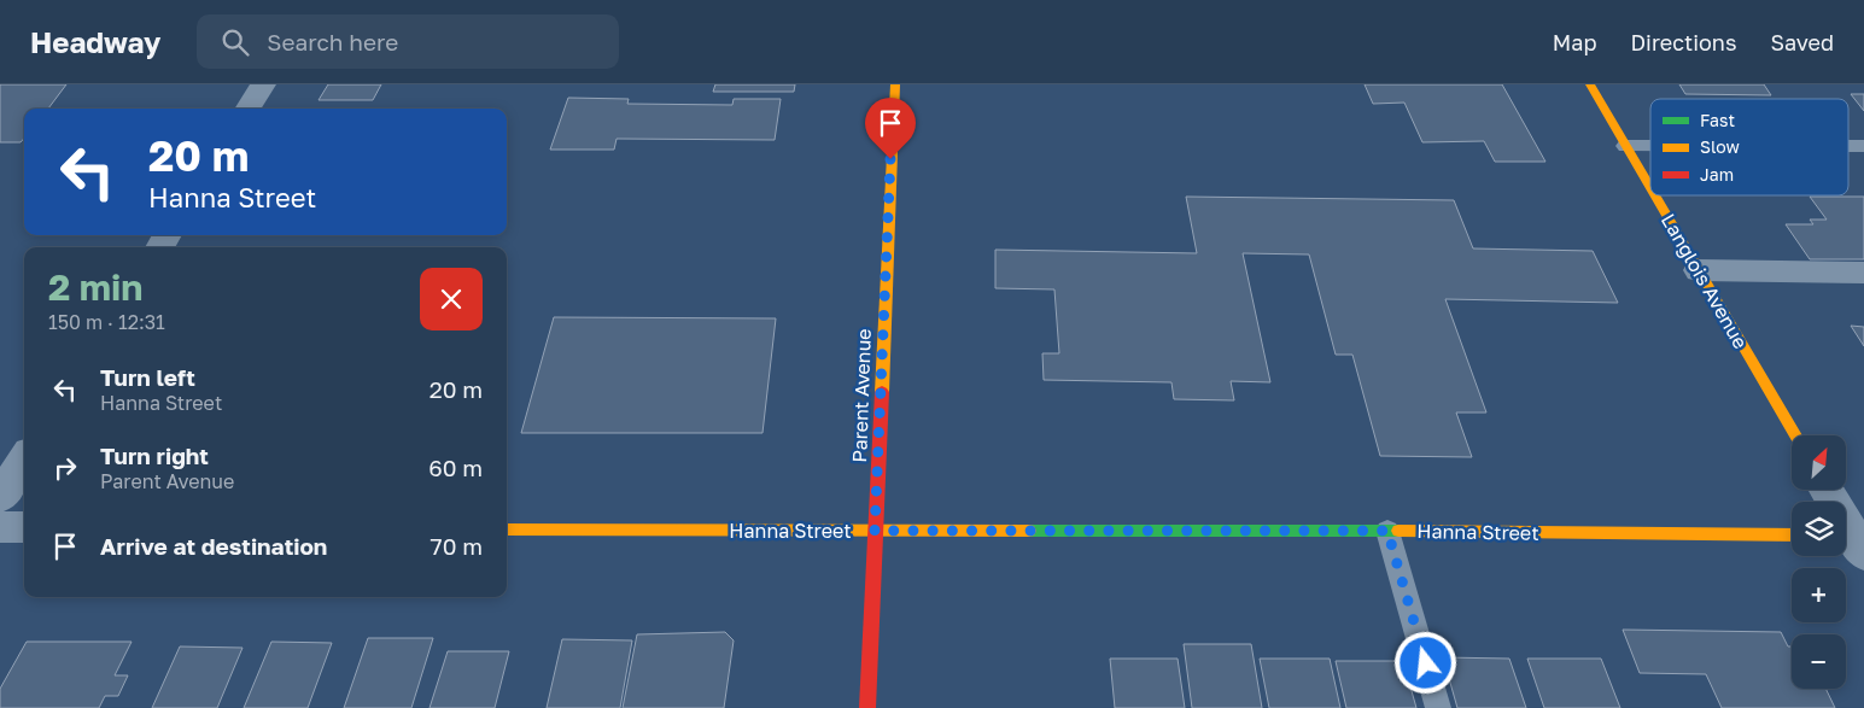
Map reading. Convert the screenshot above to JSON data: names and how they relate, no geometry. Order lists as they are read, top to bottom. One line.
{"streets":{"street":["Langlois Avenue","Parent Avenue","Hanna Street"]},"crossings":[["Parent Avenue","Hanna Street"]],"legend":["Fast","Slow","Jam"],"north":"top right","page":{"header":"Headway","search":"Search here","nav":["Map","Directions","Saved"],"turn":["20 m","Hanna Street"],"heading":["2 min","150 m · 12:31"],"list":[{"name":"Turn left","note":"Hanna Street","value":"20 m"},{"name":"Turn right","note":"Parent Avenue","value":"60 m"},{"name":"Arrive at destination","value":"70 m"}],"map_buttons":["+","−"]}}
